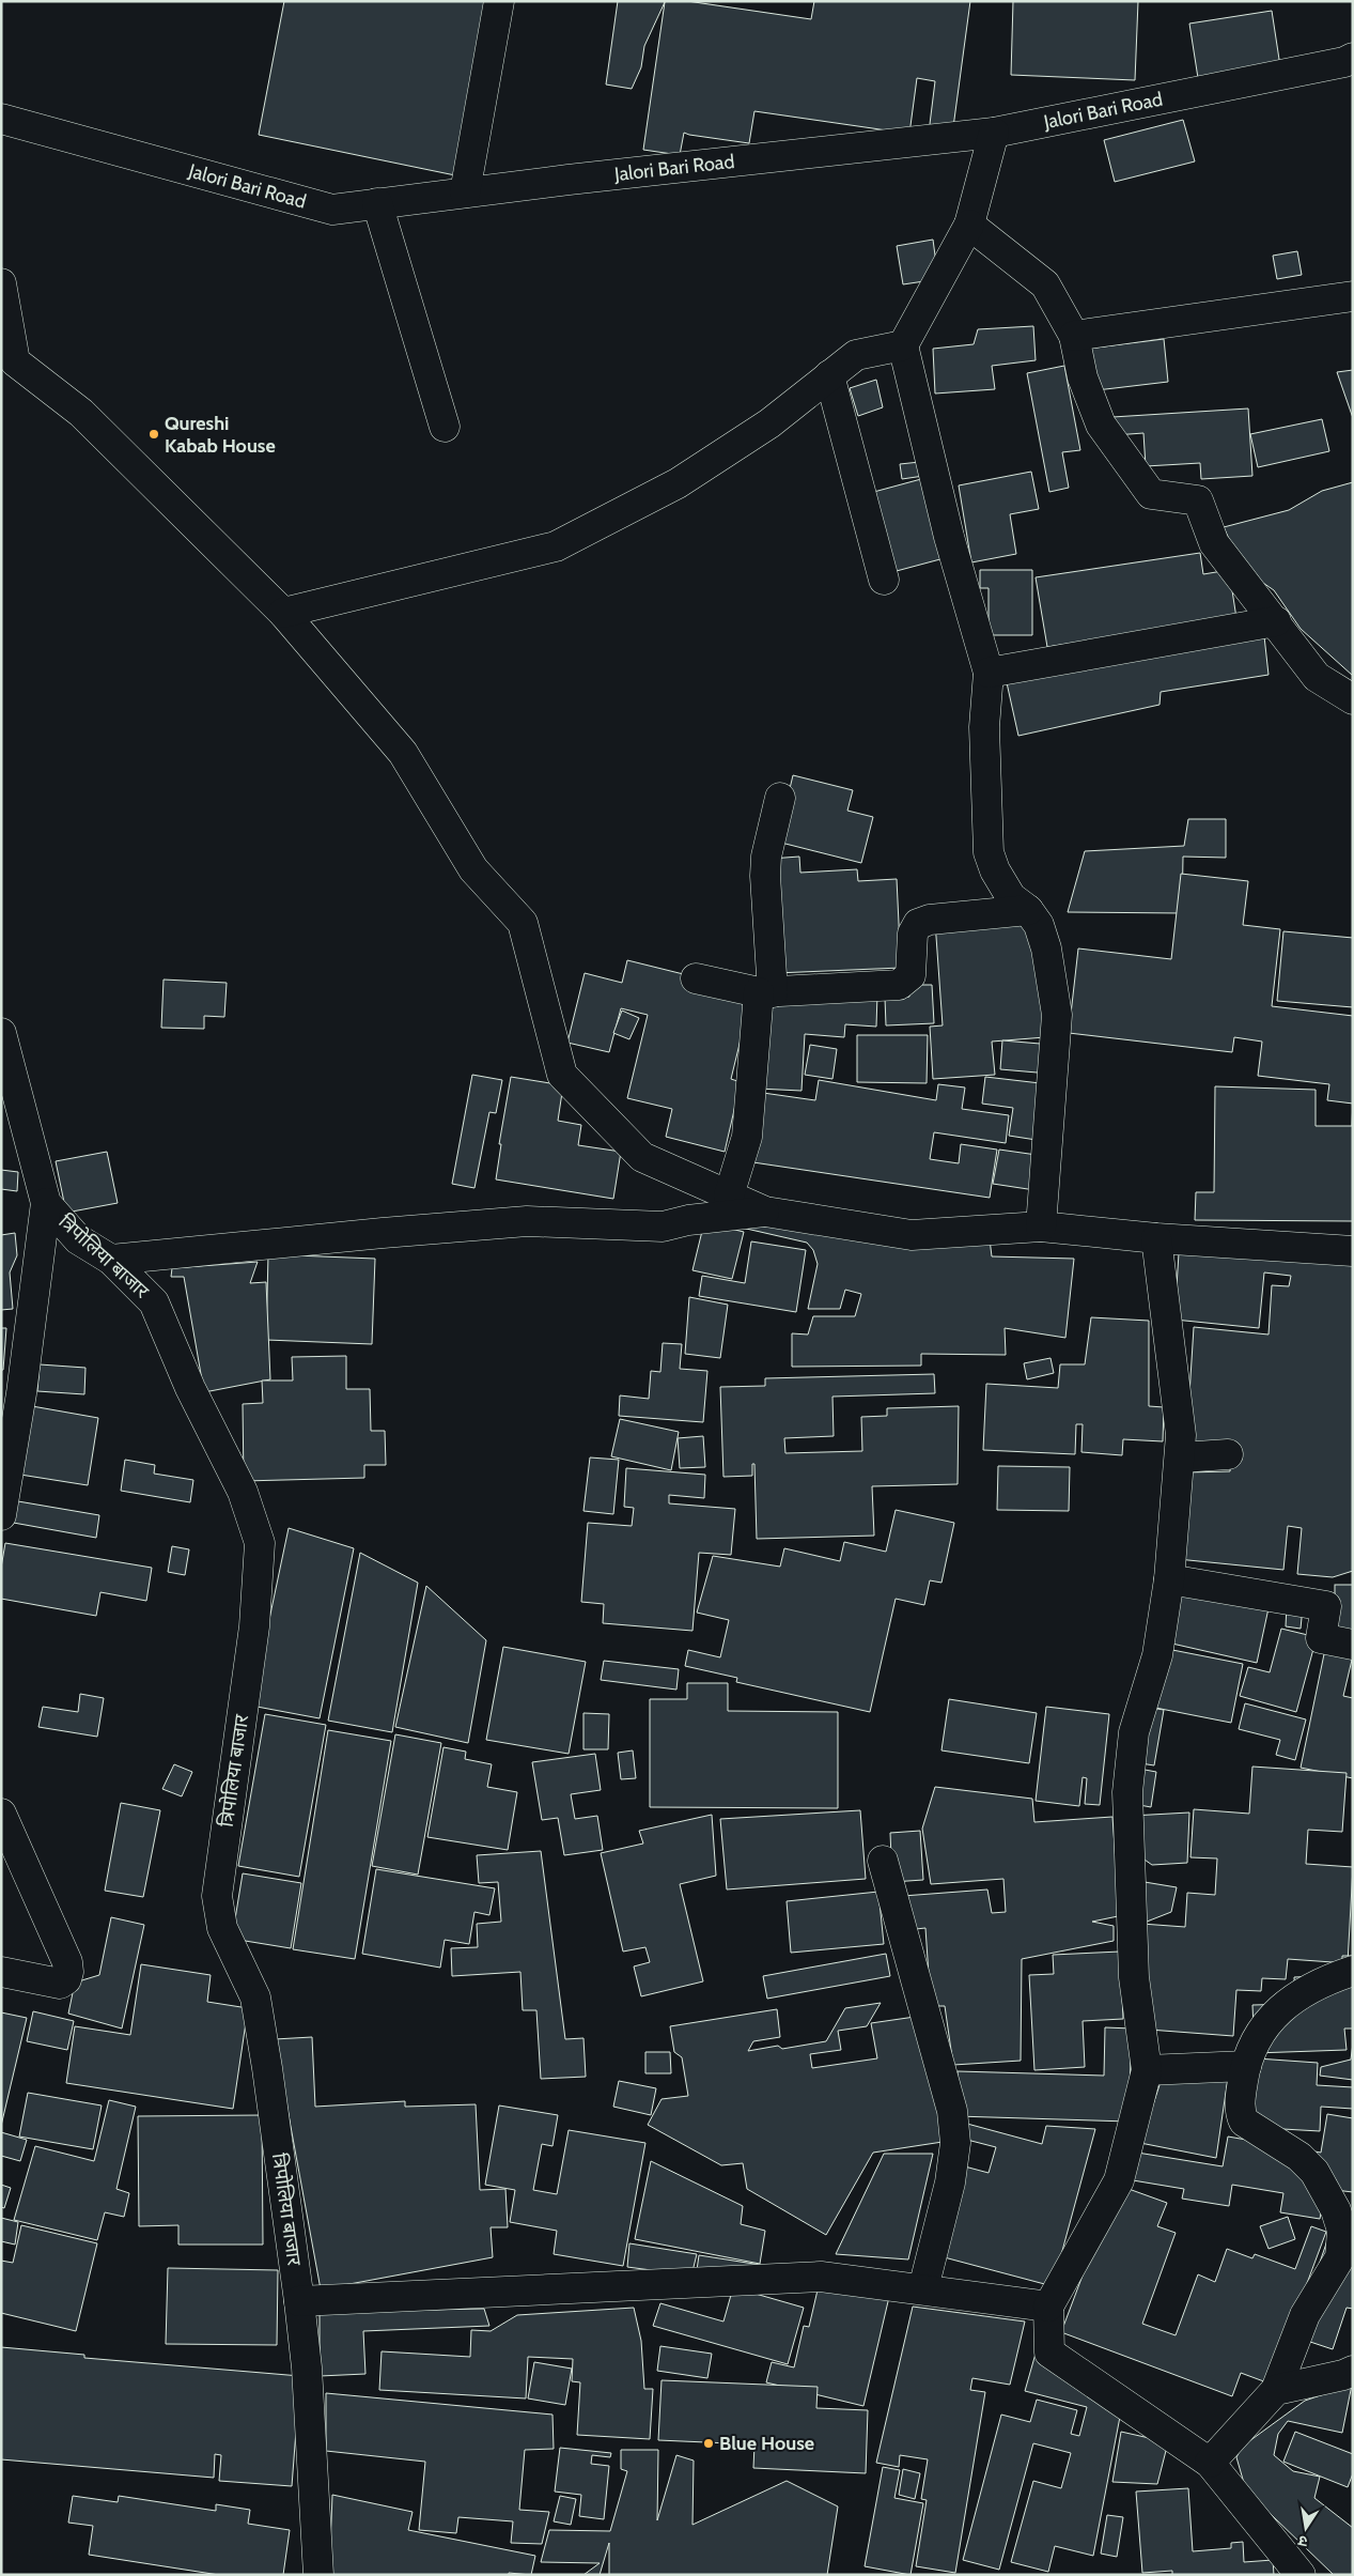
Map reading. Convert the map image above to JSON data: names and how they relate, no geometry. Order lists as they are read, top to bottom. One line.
{"streets":{"street":["Jalori Bari Road","त्रिपोलिया बाजार"]},"places":["Qureshi Kabab House","Blue House"],"north":"bottom"}
